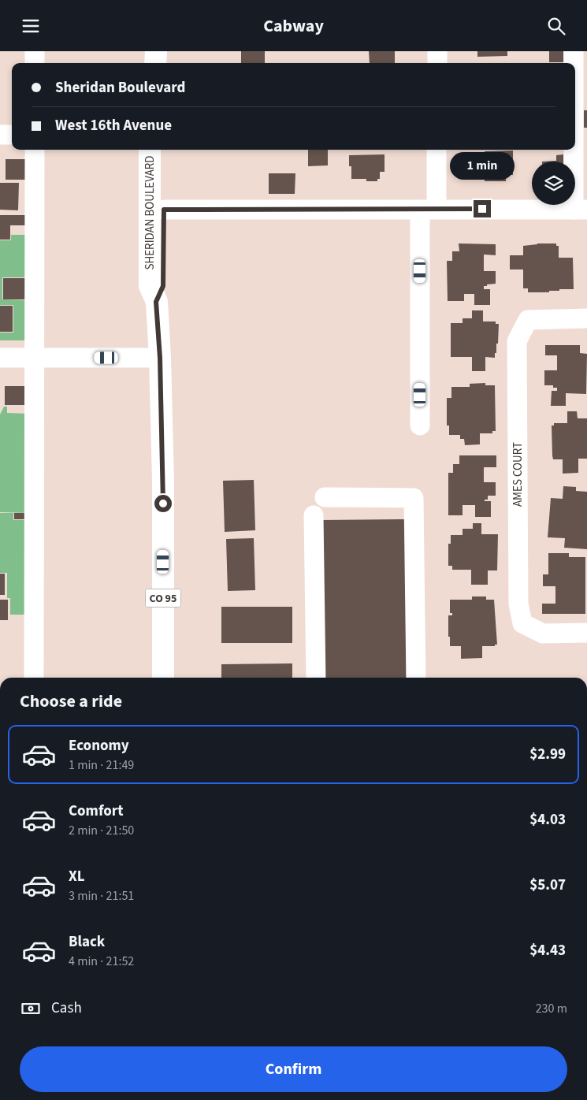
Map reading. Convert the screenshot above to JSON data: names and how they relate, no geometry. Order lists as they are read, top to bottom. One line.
{"streets":{"main road":["SHERIDAN BOULEVARD","CO 95"],"street":["AMES COURT"]},"page":{"header":"Cabway","banner":["Sheridan Boulevard","West 16th Avenue"],"bubble":"1 min","heading":"Choose a ride","list":[{"name":"Economy","note":"1 min · 21:49","value":"$2.99"},{"name":"Comfort","note":"2 min · 21:50","value":"$4.03"},{"name":"XL","note":"3 min · 21:51","value":"$5.07"},{"name":"Black","note":"4 min · 21:52","value":"$4.43"}],"pay":["Cash","230 m"],"buttons":"Confirm"}}
